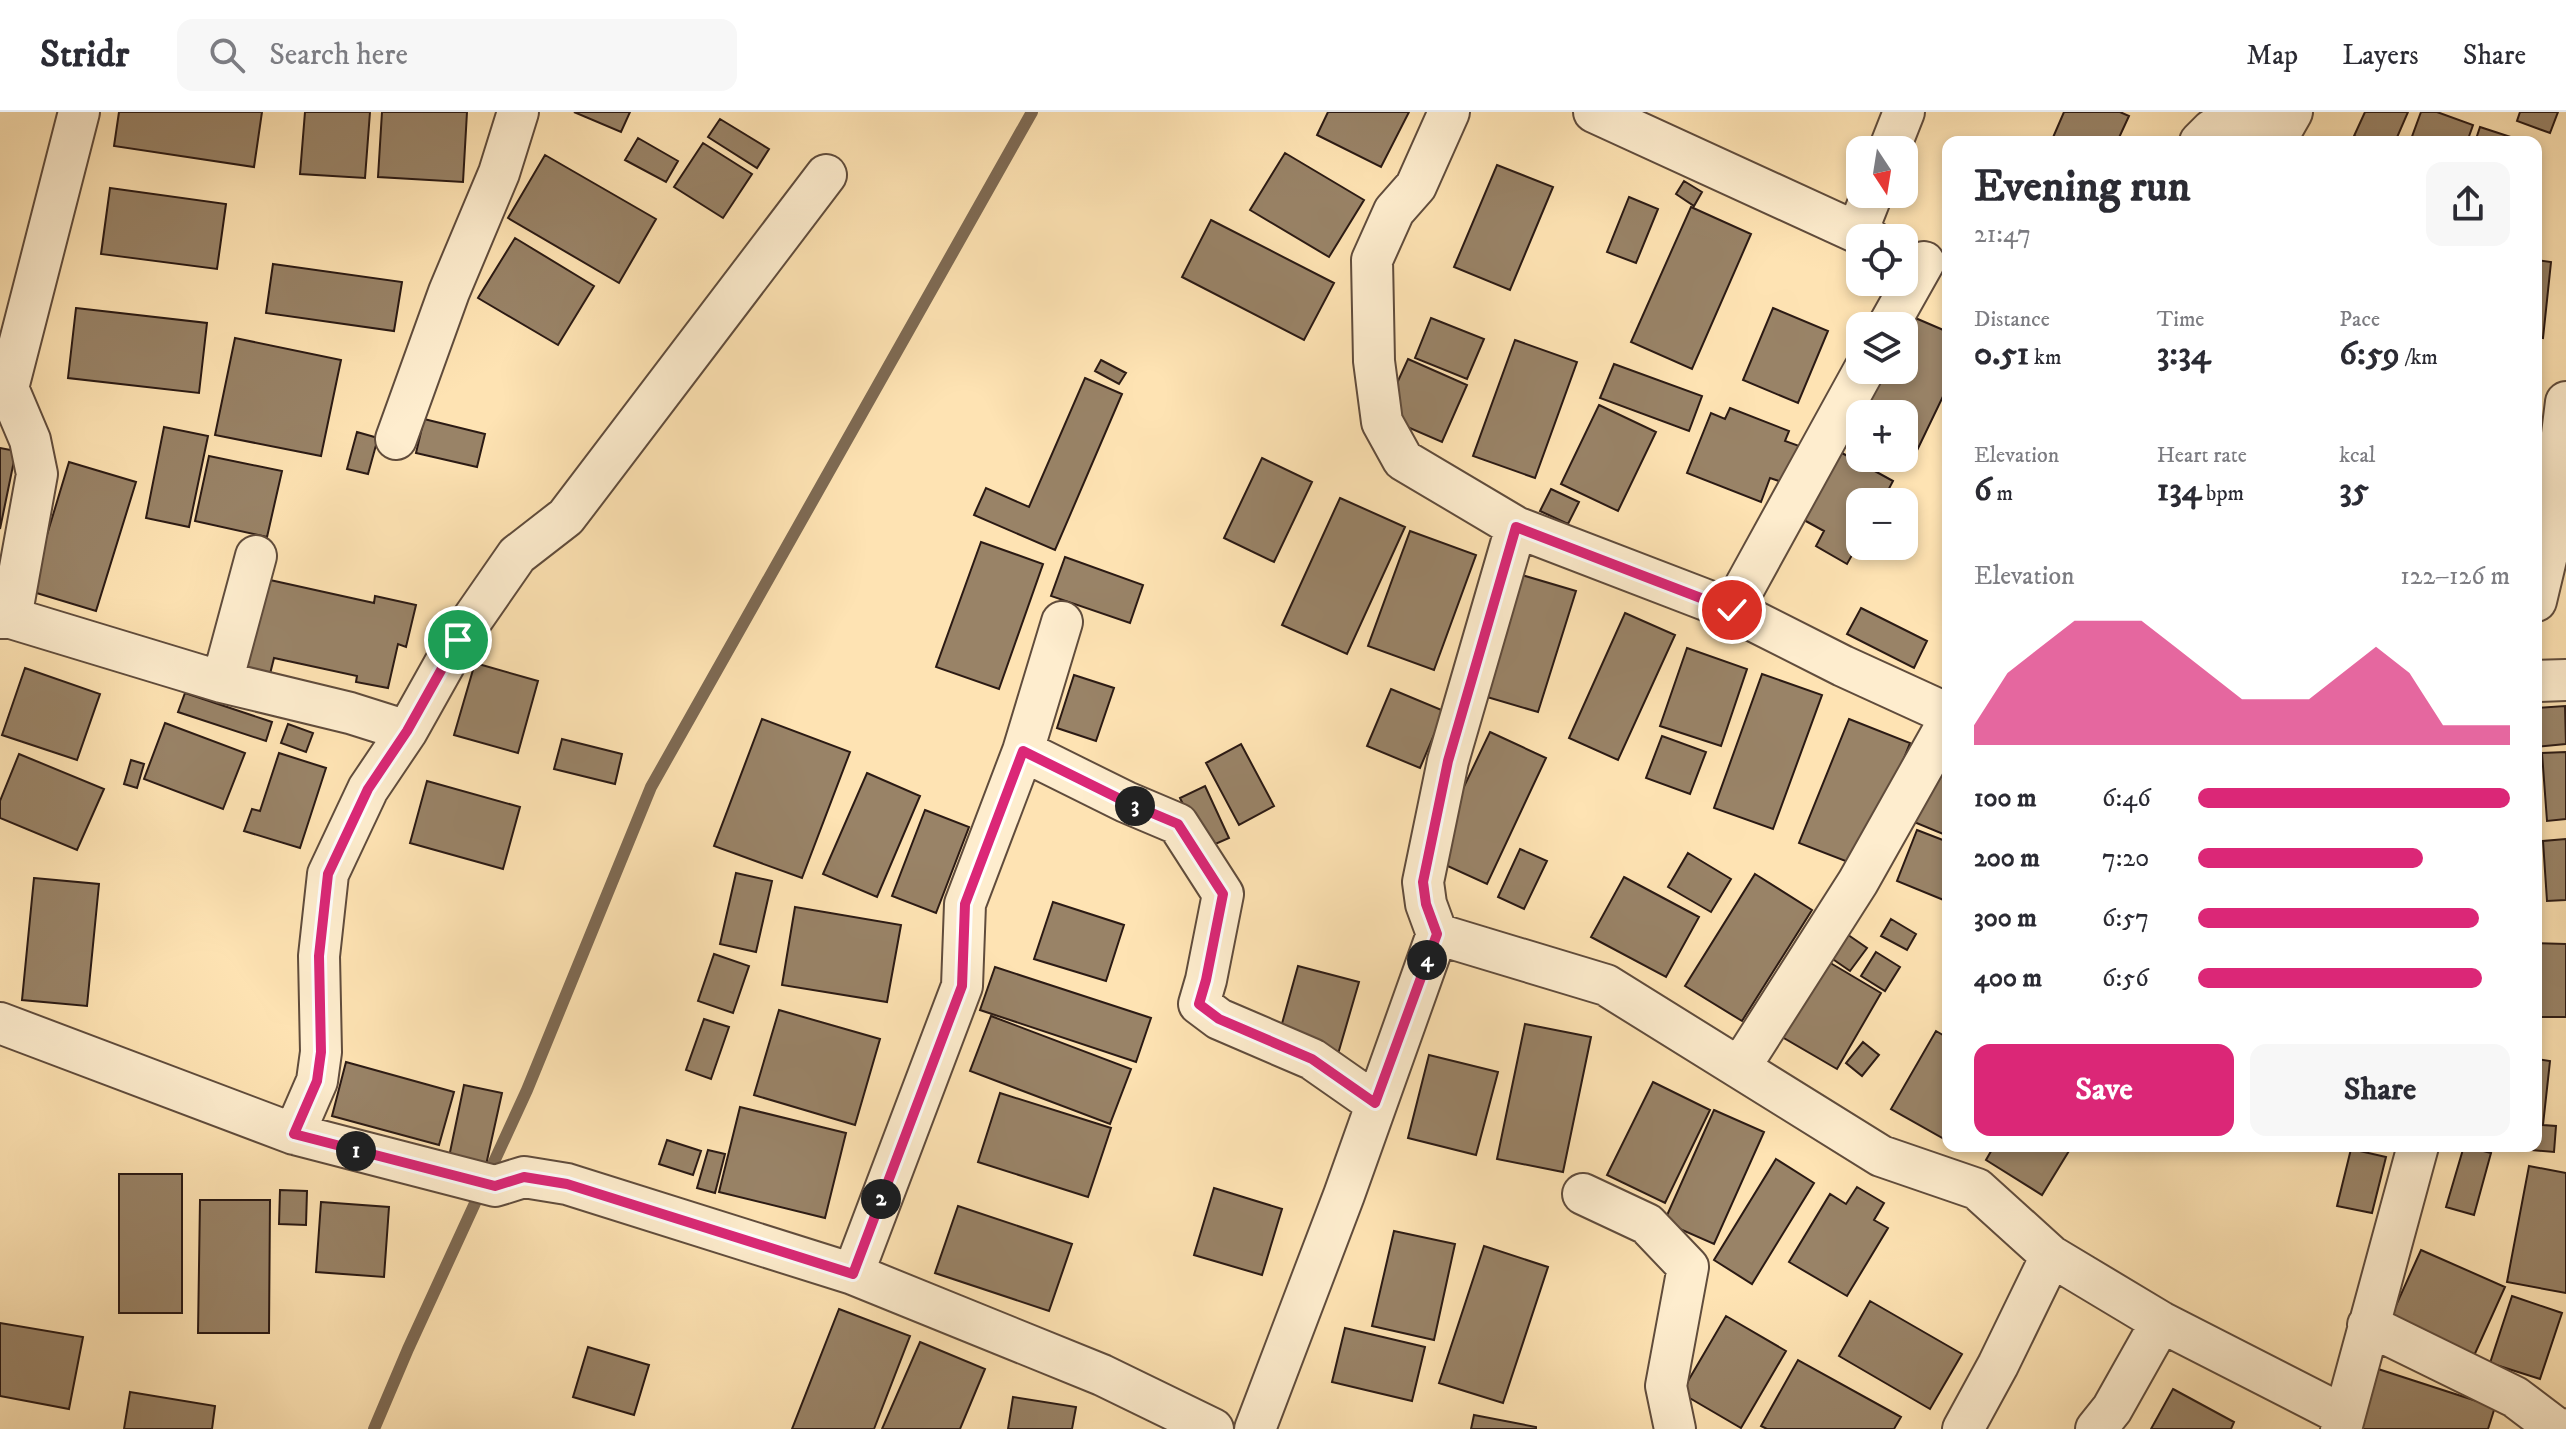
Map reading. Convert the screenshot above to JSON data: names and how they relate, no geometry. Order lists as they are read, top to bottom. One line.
{"north":"bottom","page":{"header":"Stridr","search":"Search here","nav":["Map","Layers","Share"],"map_buttons":["+","−"],"heading":["Evening run","21:47"],"stats":[["Distance","0.51 km"],["Time","3:34"],["Pace","6:59 /km"],["Elevation","6 m"],["Heart rate","134 bpm"],["kcal","35"]],"chart":["Elevation","122–126 m"],"list":[{"name":"100 m","note":"6:46"},{"name":"200 m","note":"7:20"},{"name":"300 m","note":"6:57"},{"name":"400 m","note":"6:56"}],"pins":["3","4","1","2"],"buttons":["Save","Share"]}}
